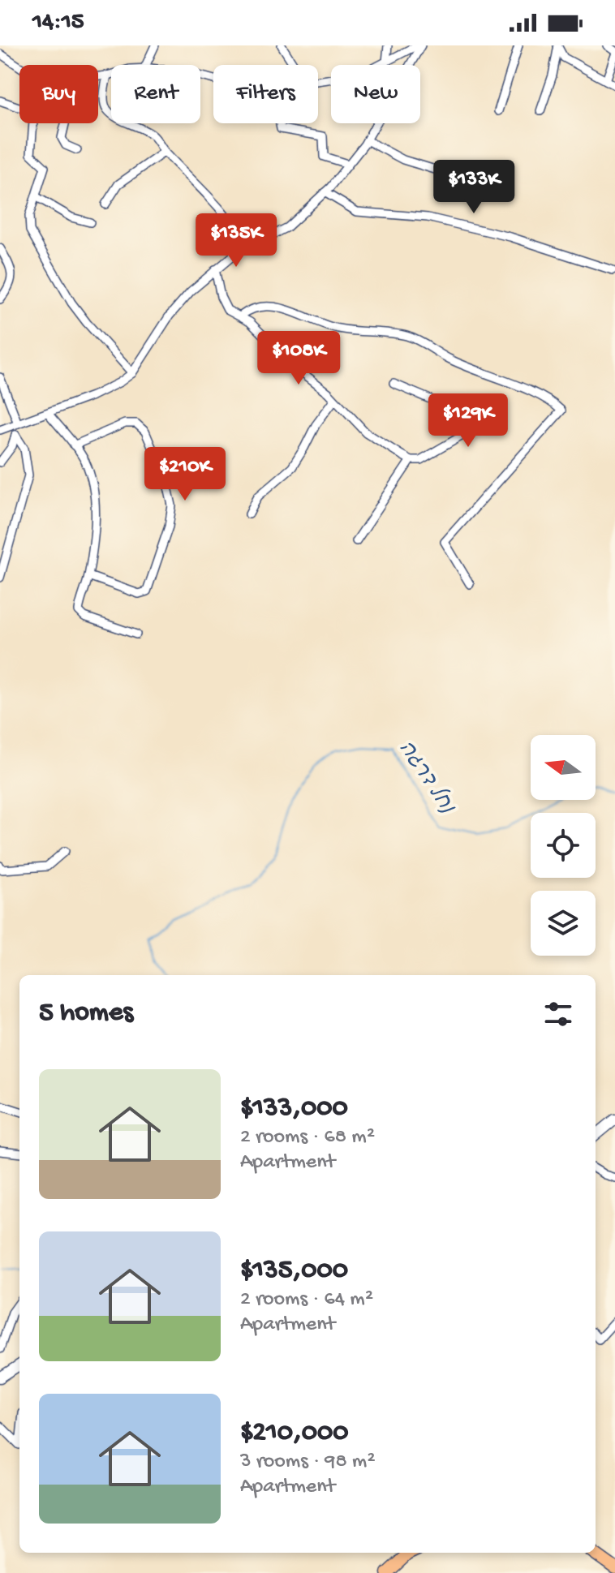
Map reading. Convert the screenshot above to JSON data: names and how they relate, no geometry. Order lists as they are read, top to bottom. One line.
{"water":["נחל דרגה"],"north":"left","page":{"status":"14:15","chip":["Buy","Rent","Filters","New"],"price":["$133K","$135K","$108K","$129K","$210K"],"heading":"5 homes","list":[{"name":"$133,000","note":"2 rooms · 68 m² · Apartment"},{"name":"$135,000","note":"2 rooms · 64 m² · Apartment"},{"name":"$210,000","note":"3 rooms · 98 m² · Apartment"}]}}
